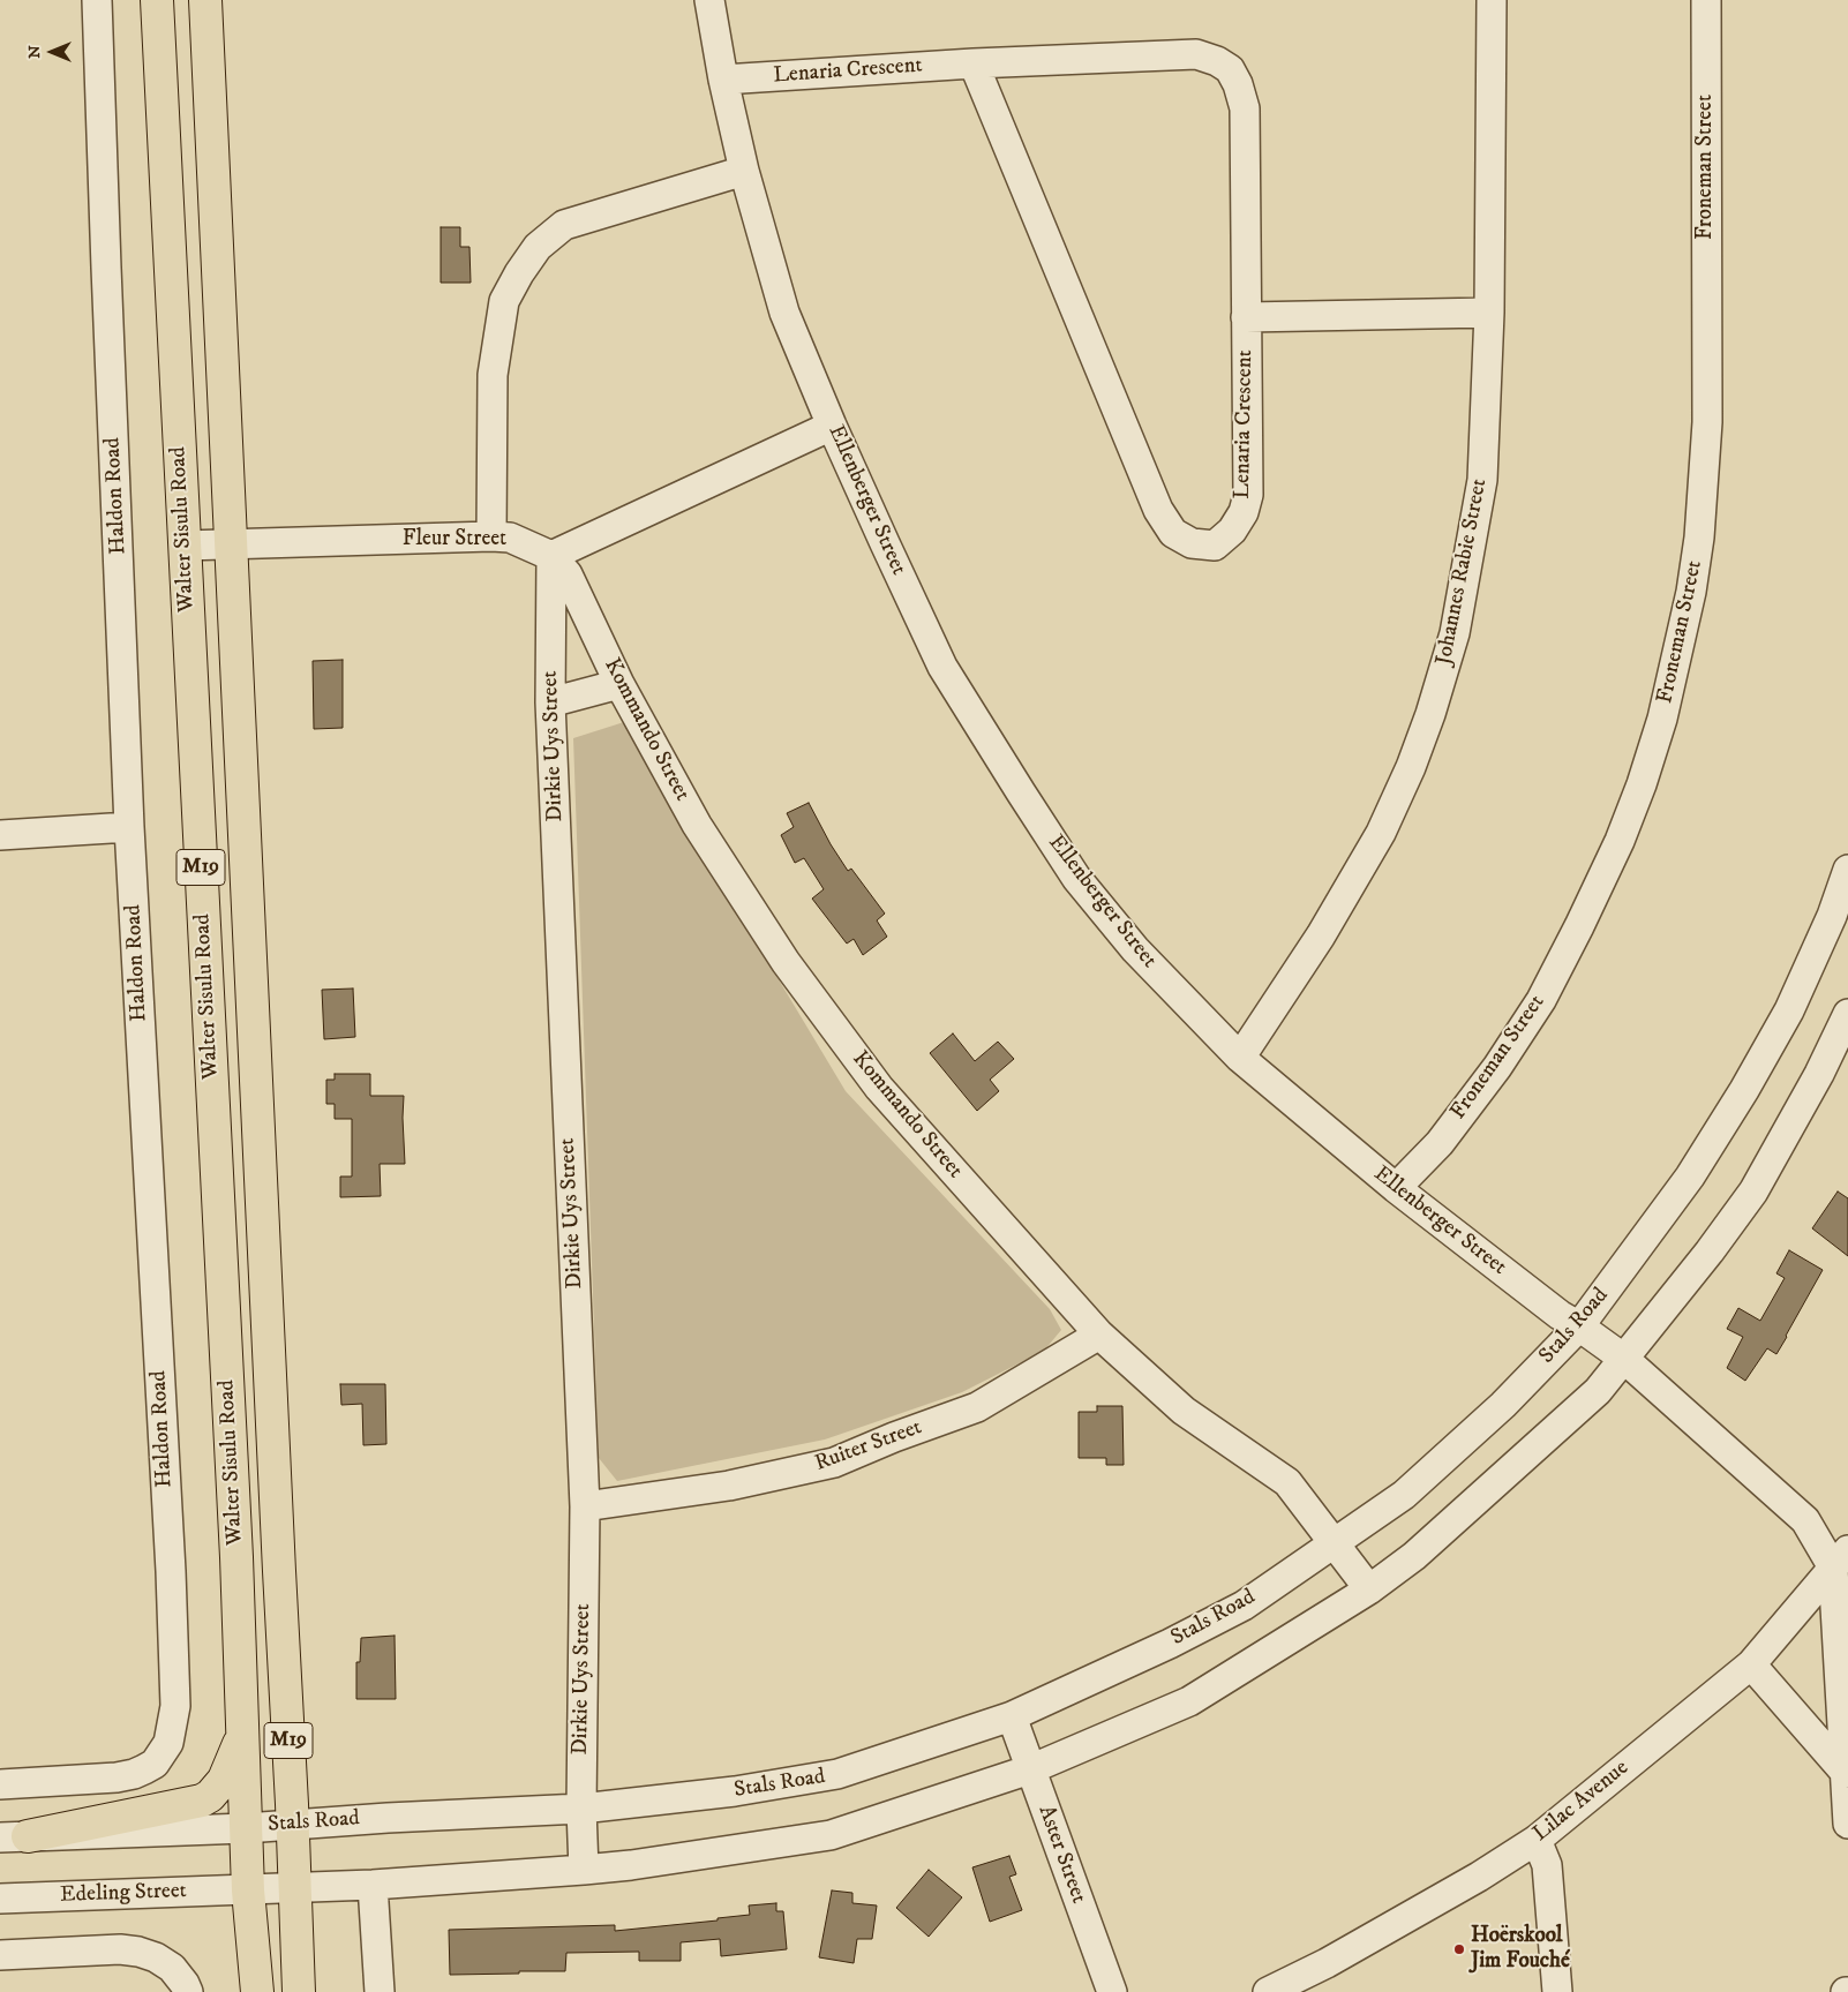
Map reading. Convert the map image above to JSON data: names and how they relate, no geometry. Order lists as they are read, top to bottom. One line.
{"streets":{"highway":["Walter Sisulu Road","M19"],"street":["Lenaria Crescent","Froneman Street","Haldon Road","Ellenberger Street","Fleur Street","Johannes Rabie Street","Kommando Street","Dirkie Uys Street","Stals Road","Ruiter Street","Lilac Avenue","Aster Street","Edeling Street"]},"crossings":[["Lenaria Crescent","Ellenberger Street"],["Froneman Street","Ellenberger Street"],["Ellenberger Street","Johannes Rabie Street"],["Ellenberger Street","Stals Road"],["Ellenberger Street","Lilac Avenue"],["Walter Sisulu Road","Fleur Street"],["Walter Sisulu Road","Stals Road"],["Walter Sisulu Road","Edeling Street"],["Fleur Street","Kommando Street"],["Fleur Street","Dirkie Uys Street"],["Kommando Street","Dirkie Uys Street"],["Kommando Street","Stals Road"],["Kommando Street","Ruiter Street"],["Dirkie Uys Street","Stals Road"],["Dirkie Uys Street","Ruiter Street"],["Stals Road","Aster Street"]],"places":["Hoërskool Jim Fouché"],"north":"left"}
